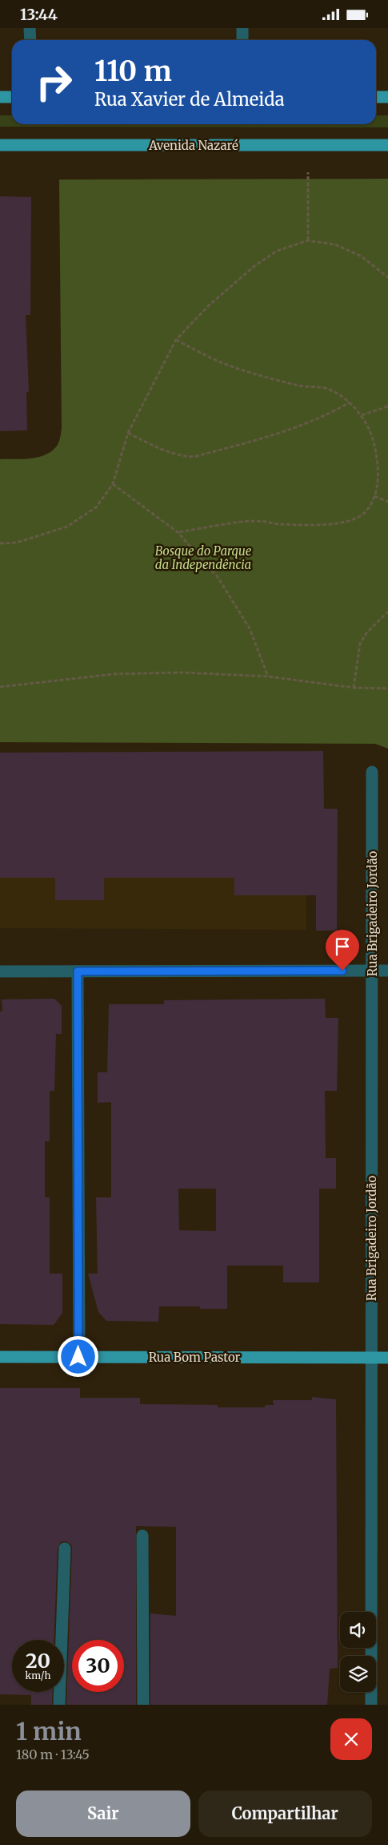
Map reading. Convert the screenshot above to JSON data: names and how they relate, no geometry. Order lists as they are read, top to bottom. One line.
{"streets":{"main road":["Avenida Nazaré","Rua Bom Pastor"],"street":["Rua Brigadeiro Jordão"]},"crossings":[["Rua Brigadeiro Jordão","Rua Bom Pastor"]],"parks":["Bosque do Parque da Independência"],"page":{"status":"13:44","turn":["110 m","Rua Xavier de Almeida"],"speed":"20 km/h","limit":"30","heading":["1 min","180 m · 13:45"],"buttons":["Sair","Compartilhar"]}}
